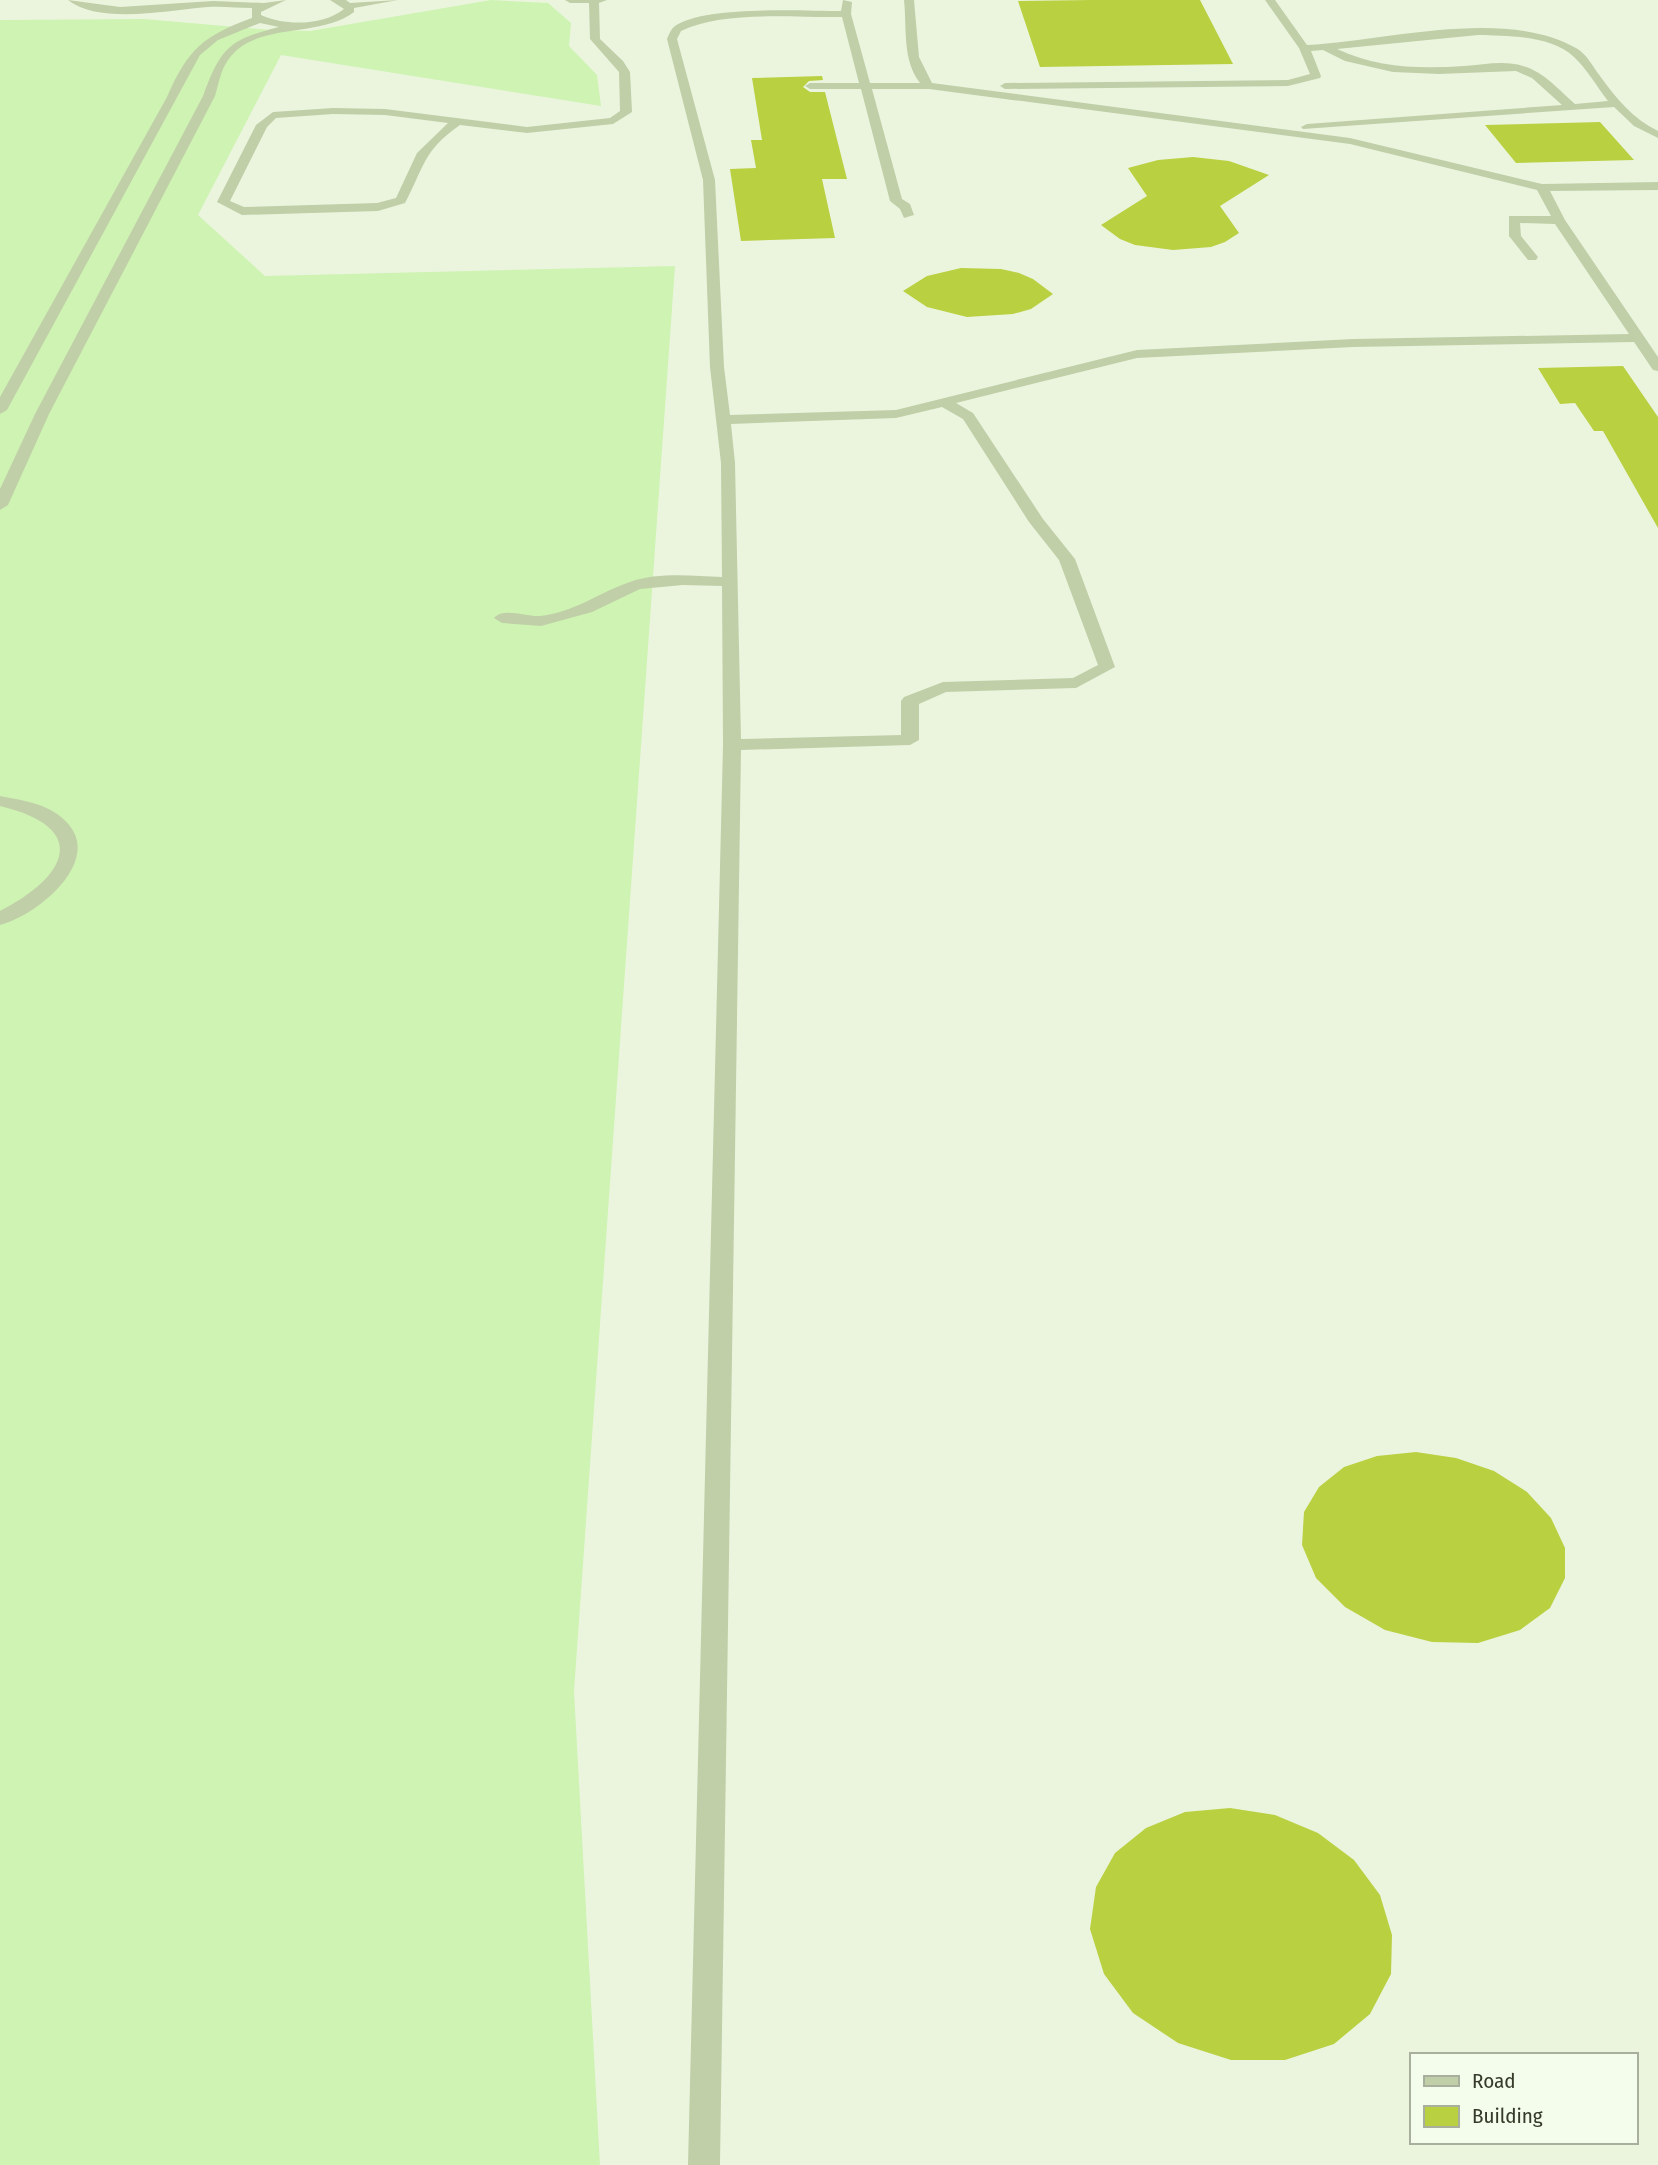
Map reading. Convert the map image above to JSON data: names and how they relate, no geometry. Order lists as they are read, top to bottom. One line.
{"legend":["Road","Building"]}
